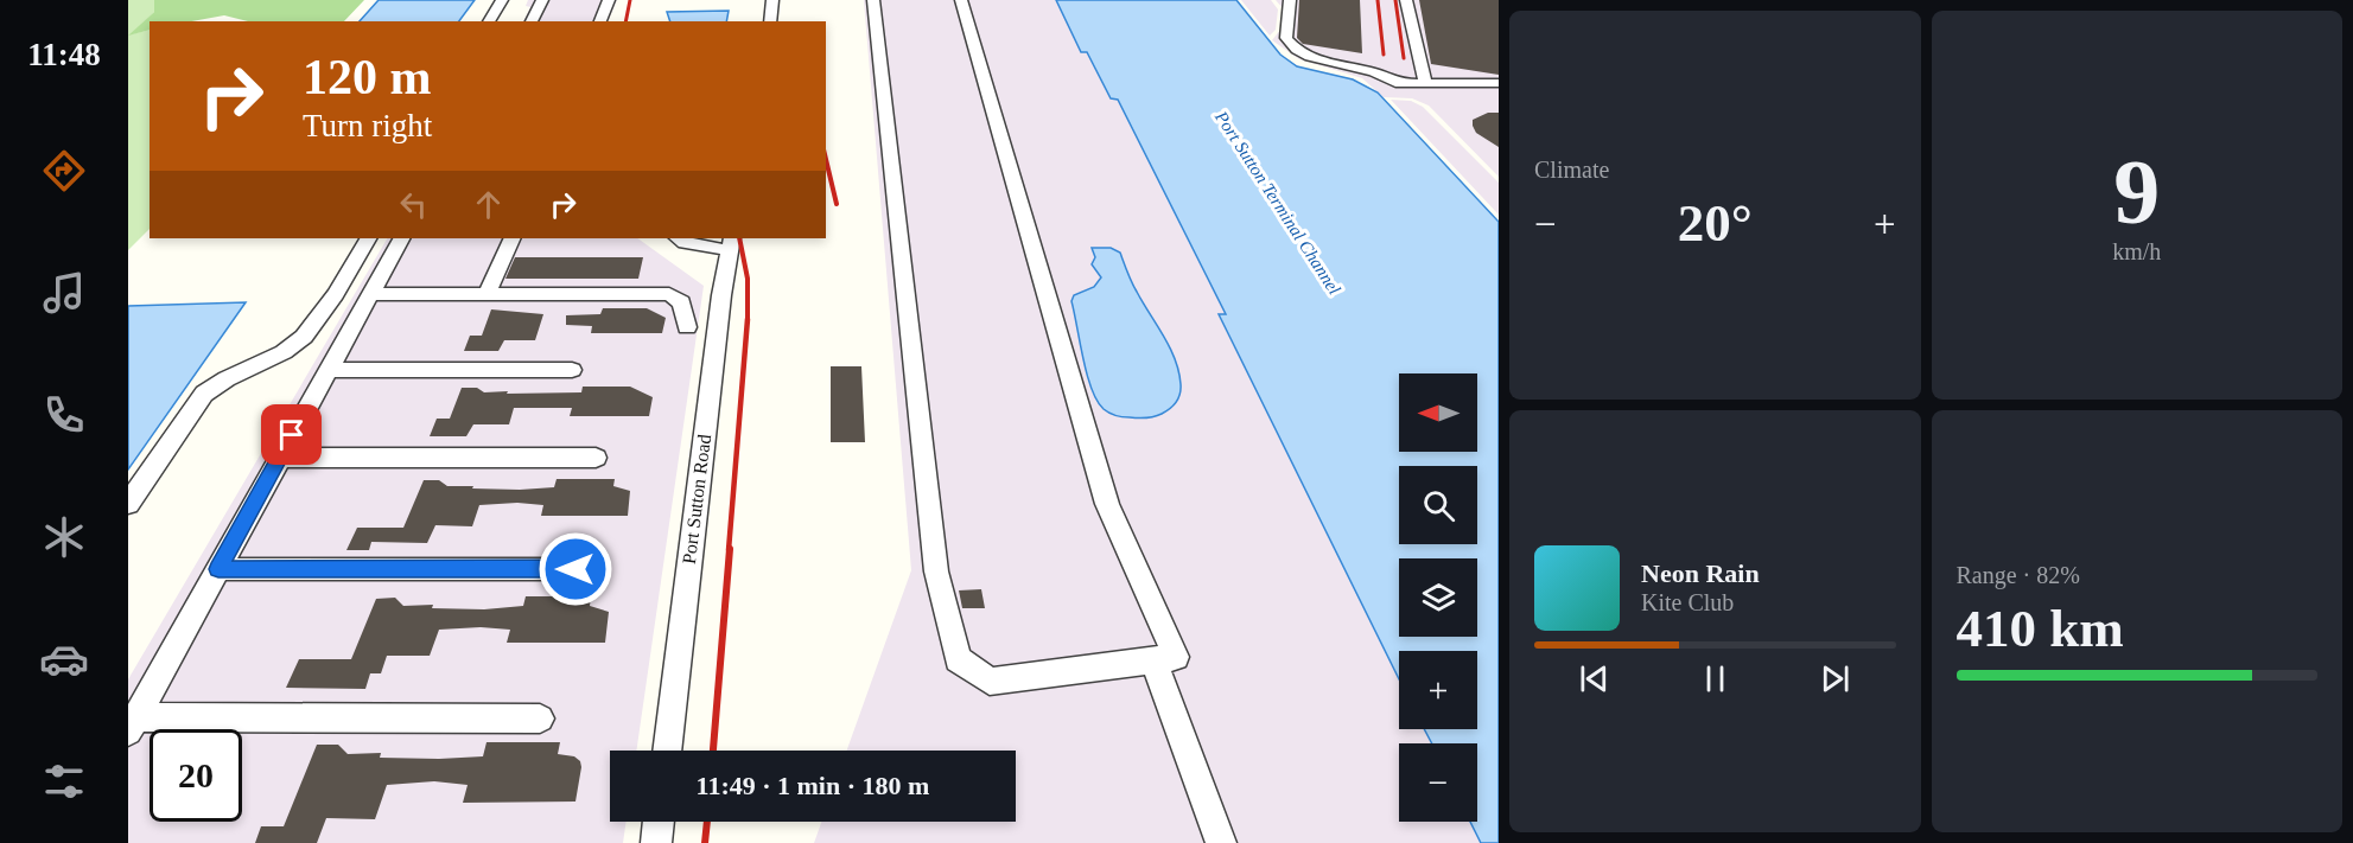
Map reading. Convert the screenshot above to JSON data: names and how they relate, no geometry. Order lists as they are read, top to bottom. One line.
{"streets":{"street":["Port Sutton Road"]},"water":["Port Sutton Terminal Channel"],"north":"left","page":{"tabs":"11:48","tile":["Climate",["9","km/h"],["Range · 82%","410 km"]],"turn":["120 m","Turn right"],"heat":["−","20°","+"],"map_buttons":["+","−"],"song":["Neon Rain","Kite Club"],"limit":"20","trip":"11:49 · 1 min · 180 m"}}
